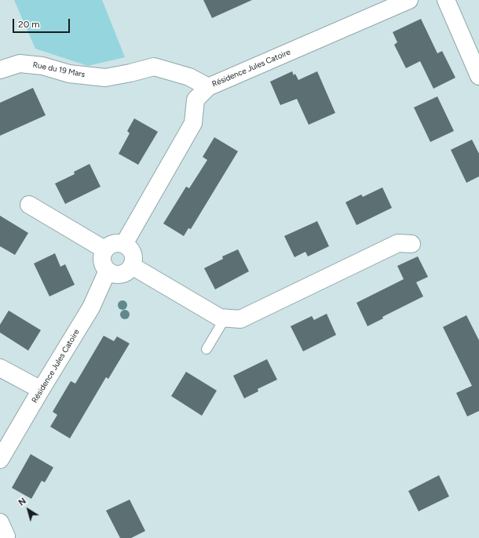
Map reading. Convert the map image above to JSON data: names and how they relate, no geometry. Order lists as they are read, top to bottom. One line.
{"streets":{"street":["Résidence Jules Catoire","Rue du 19 Mars"]},"crossings":[["Résidence Jules Catoire","Rue du 19 Mars"]],"scale_bar":"20 m","north":"top left"}
